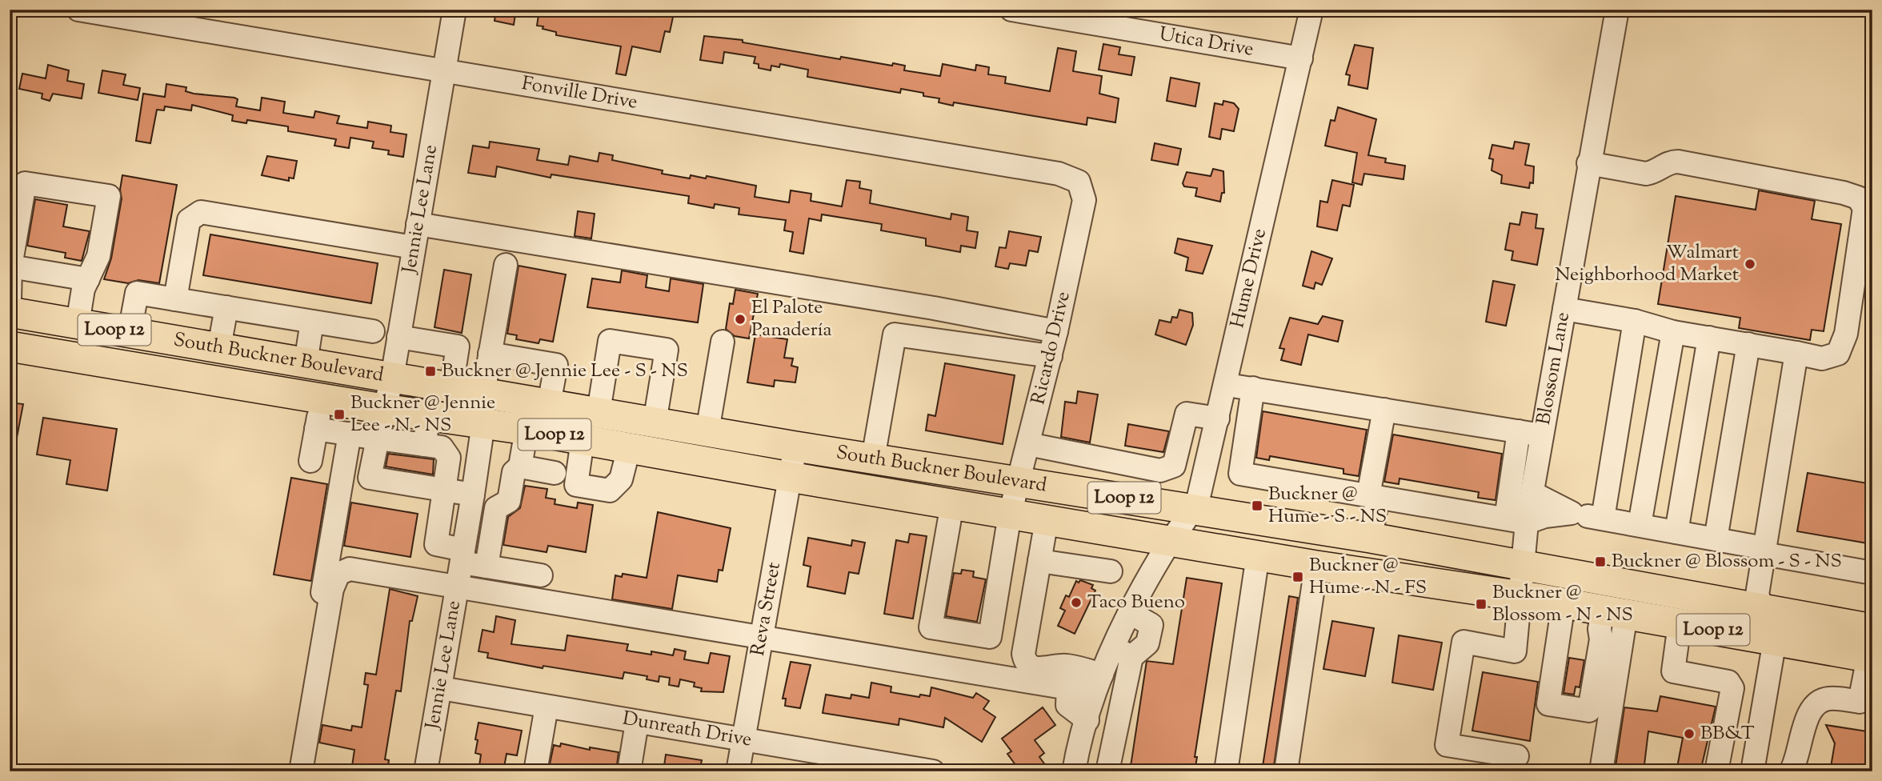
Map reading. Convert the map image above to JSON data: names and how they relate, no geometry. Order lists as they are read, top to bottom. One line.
{"streets":{"main road":["Loop 12","South Buckner Boulevard"],"street":["Utica Drive","Fonville Drive","Jennie Lee Lane","Hume Drive","Ricardo Drive","Blossom Lane","Reva Street","Dunreath Drive"]},"crossings":[["Utica Drive","Hume Drive"],["Fonville Drive","Jennie Lee Lane"],["Fonville Drive","Ricardo Drive"],["Jennie Lee Lane","South Buckner Boulevard"],["Jennie Lee Lane","Dunreath Drive"],["Hume Drive","South Buckner Boulevard"],["Ricardo Drive","South Buckner Boulevard"],["South Buckner Boulevard","Blossom Lane"],["South Buckner Boulevard","Reva Street"],["Reva Street","Dunreath Drive"]],"places":{"other":["Walmart Neighborhood Market","El Palote Panadería","Taco Bueno","BB&T"],"transit":["Buckner @ Jennie Lee - S - NS","Buckner @ Jennie Lee - N - NS","Buckner @ Hume - S - NS","Buckner @ Blossom - S - NS","Buckner @ Hume - N - FS","Buckner @ Blossom - N - NS"]}}
